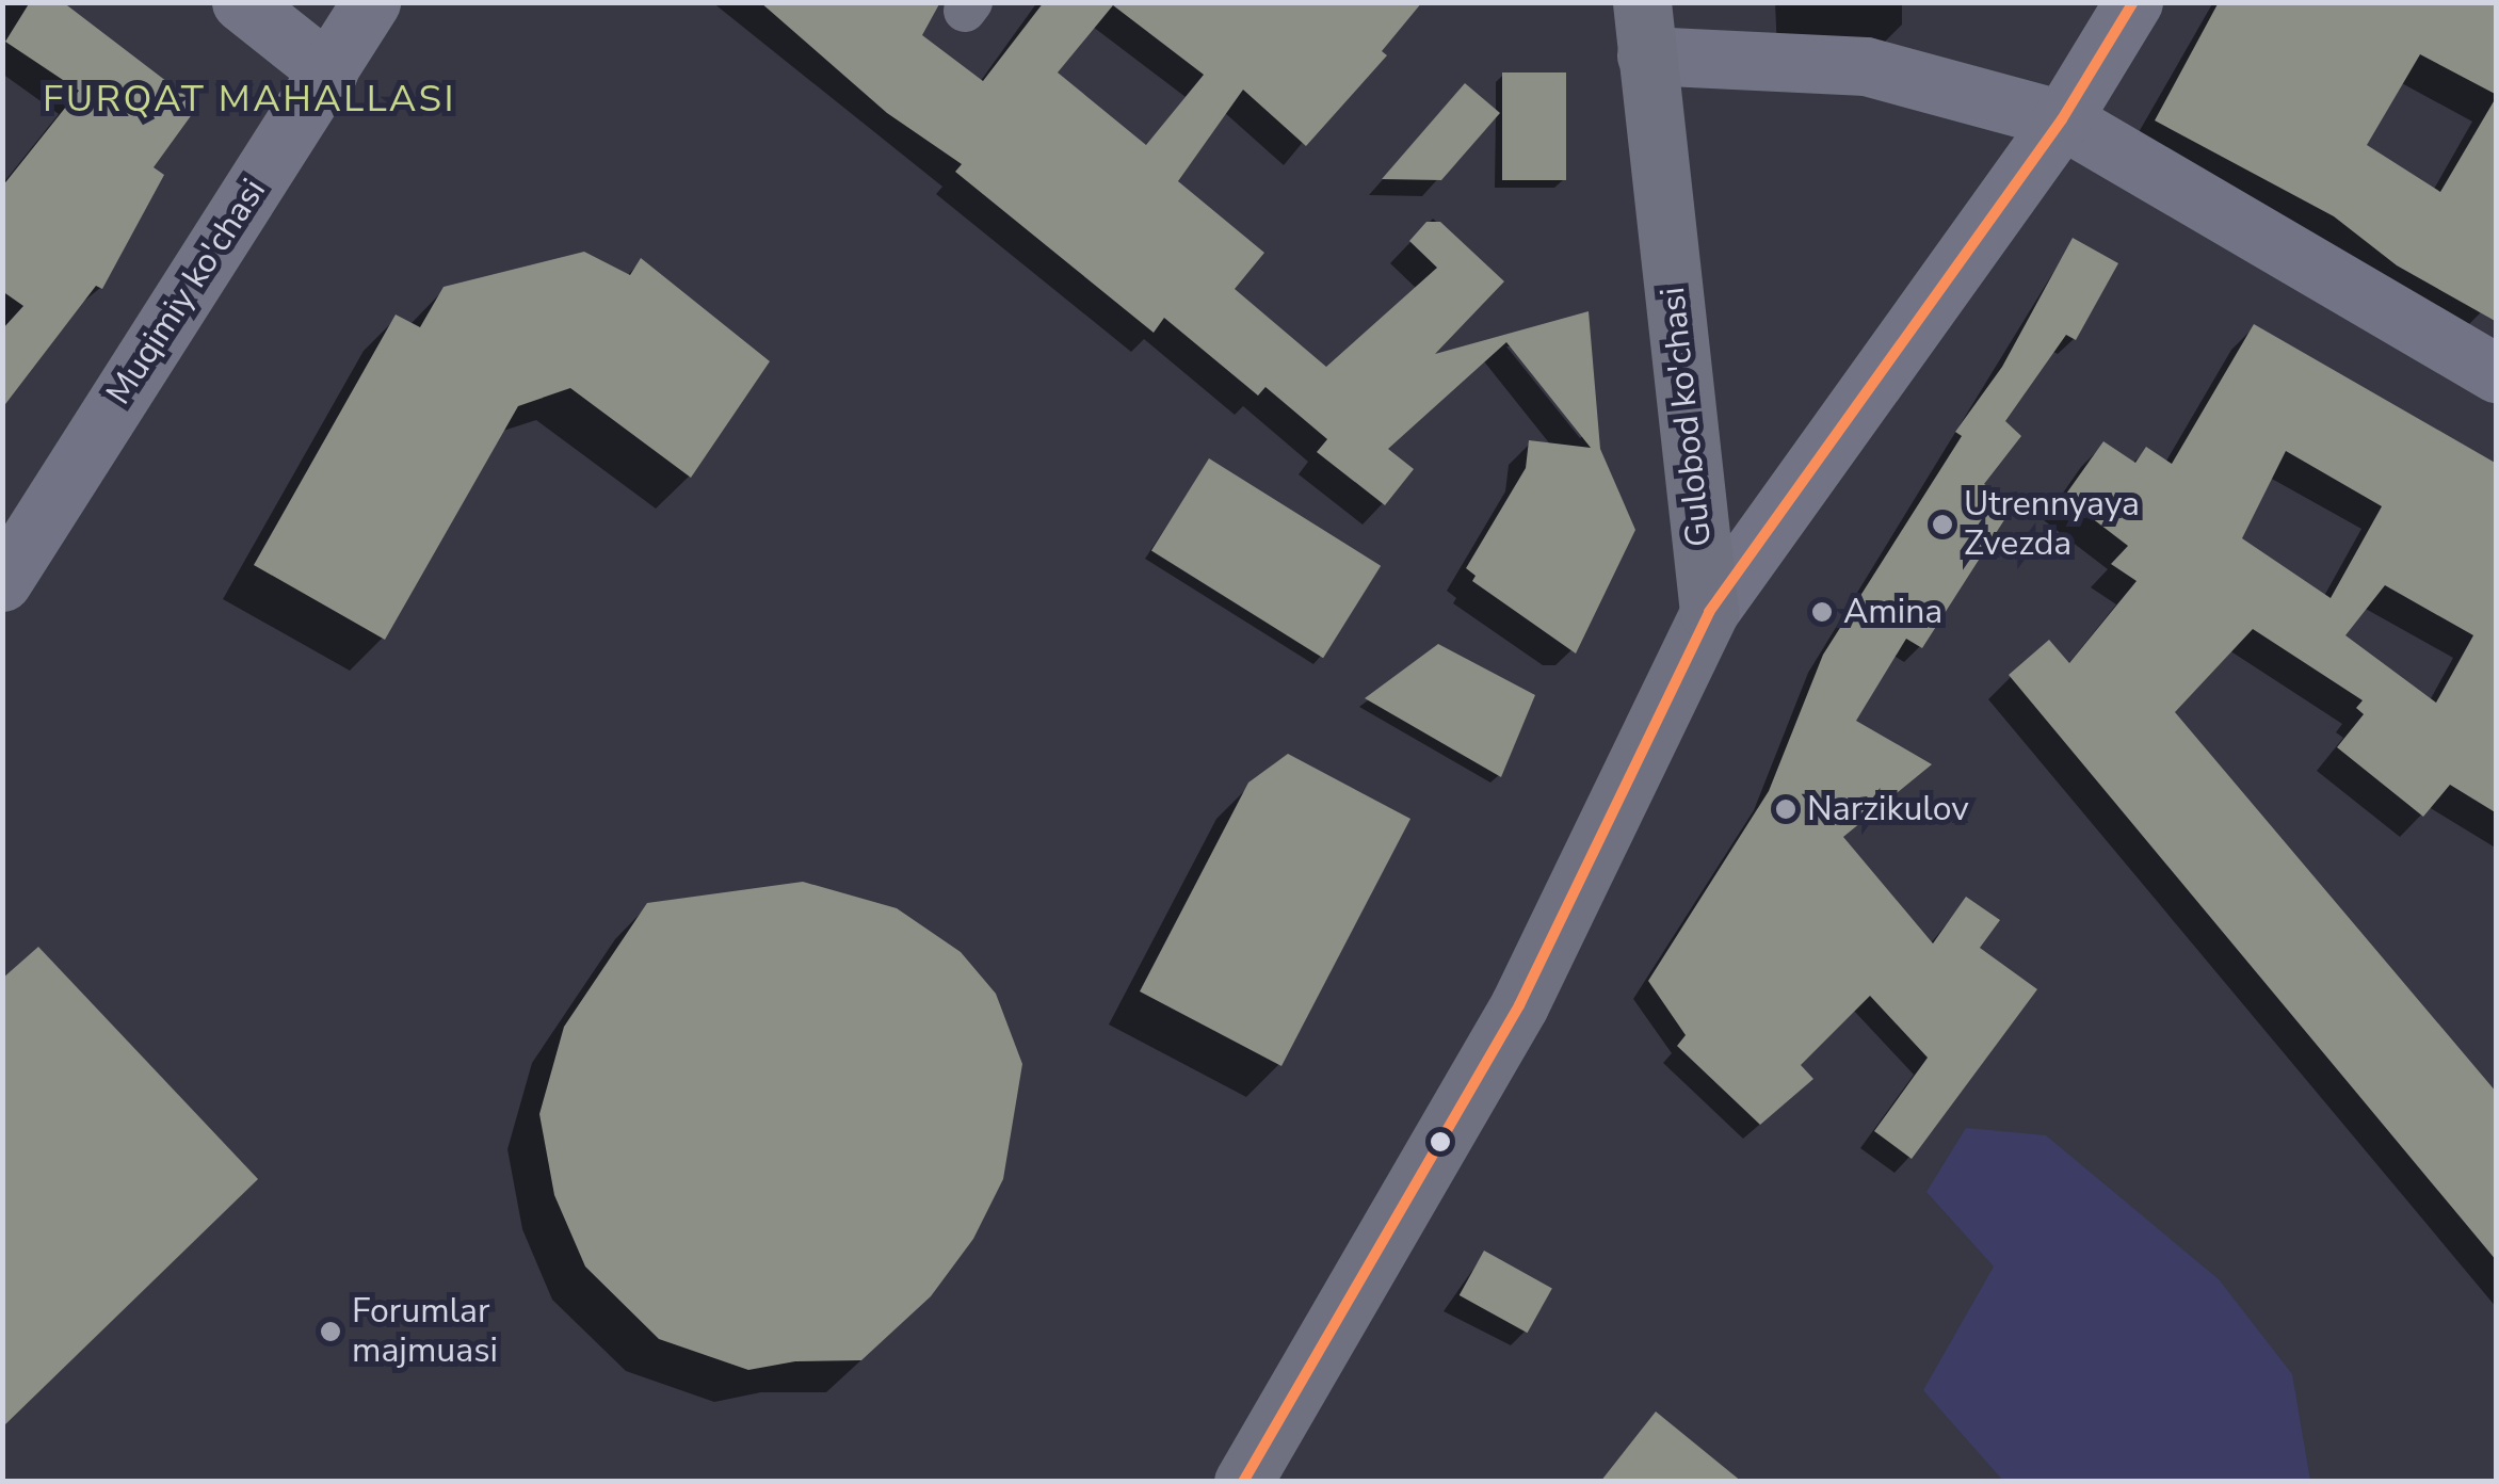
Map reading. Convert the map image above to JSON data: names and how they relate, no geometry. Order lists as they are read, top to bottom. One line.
{"streets":{"main road":["Muqimiy ko'chasi","Gulobod ko'chasi"]},"districts":["FURQAT MAHALLASI"],"places":["Utrennyaya Zvezda","Amina","Narzikulov","Forumlar majmuasi"]}
